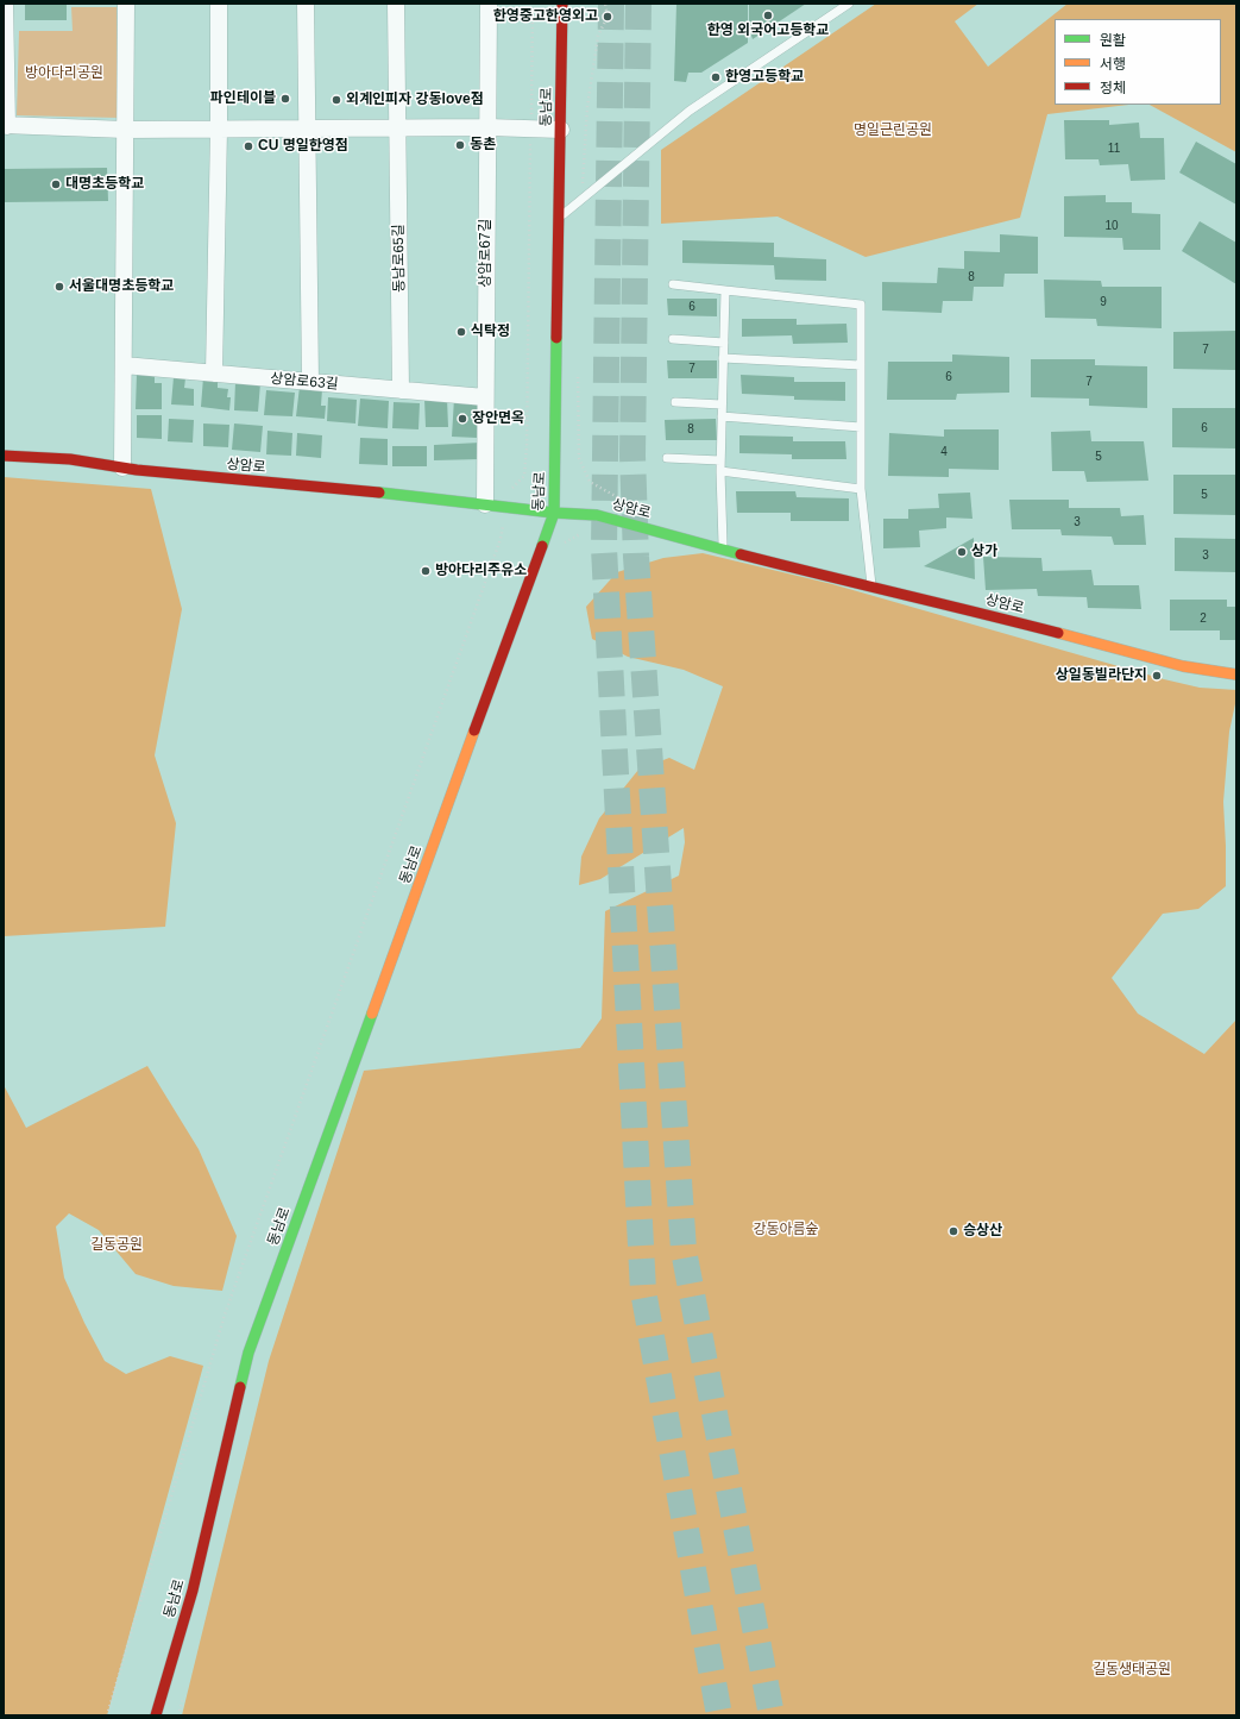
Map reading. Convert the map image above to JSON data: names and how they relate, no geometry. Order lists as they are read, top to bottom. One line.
{"streets":{"main road":["동남로","상암로"],"street":["상암로67길","동남로65길","상암로63길"]},"crossings":[["동남로","상암로"],["상암로67길","상암로63길"],["상암로67길","상암로"],["동남로65길","상암로63길"]],"parks":["방아다리공원","명일근린공원","강동아름숲","길동공원","길동생태공원"],"places":["한영 외국어고등학교","한영중고한영외고","한영고등학교","파인테이블","외계인피자 강동love점","동촌","CU 명일한영점","대명초등학교","서울대명초등학교","식탁정","장안면옥","상가","방아다리주유소","상일동빌라단지","승상산"],"house_numbers":["11","10","8","9","6","7","7","6","7","6","8","4","5","5","3","3","2"],"legend":["원활","서행","정체"]}
